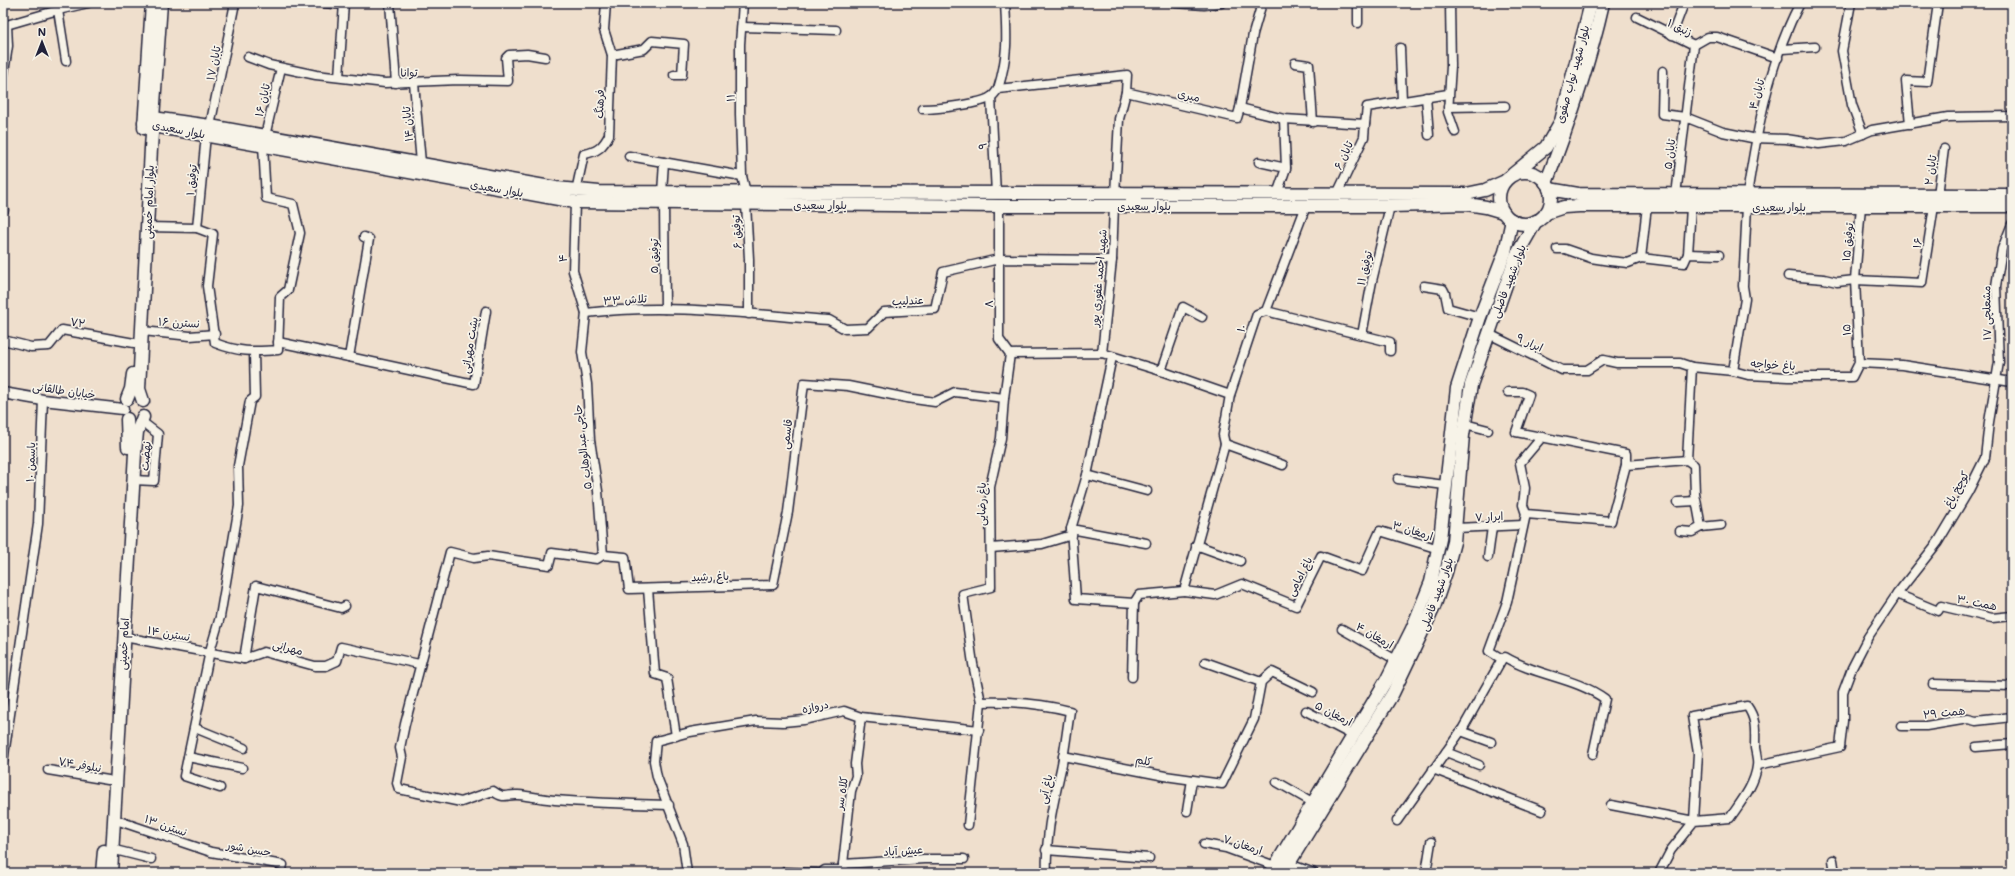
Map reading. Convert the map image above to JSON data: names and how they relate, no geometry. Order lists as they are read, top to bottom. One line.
{"streets":{"main road":["بلوار شهید نواب صفوی","بلوار سعیدی","بلوار امام خمینی","بلوار شهید فاضلی","امام خمینی"],"street":["زنبق ۱","تابان ۱۷","توانا","تابان ۴","میری","۱۱","تابان ۱۶","فرهنگ","تابان ۱۴","۹","تابان ۵","تابان ۶","تابان ۲","توفیق ۱","توفیق ۶","توفیق ۱۵","۱۶","توفیق ۵","۴","توفیق ۱۱","شهید احمد غفوری پور","تلاش ۳۳","عندلیب","۸","مشعلچی ۱۷","۷۲","نسترن ۱۶","۱۰","۱۵","ابرار ۹","پشت مهرانی","باغ خواجه","خیابان طالقانی","قاسمی","حاجی عبدالوهاب ۵","نهضت","یاسمن ۱۰","کوچخ باغ","باغ رضایی","ابرار ۷","ارمغان ۳","باغ رشید","باغ امامی","همت ۳۰","نسترن ۱۴","ارمغان ۴","مهرانی","دروازه","همت ۲۹","ارمغان ۵","کلم","نیلوفر ۷۴","باغ آبی","کلاه سر","نسترن ۱۳","ارمغان ۷","حسن شور","عیش آباد"]},"crossings":[["زنبق ۱","تابان ۵"],["تابان ۱۷","بلوار سعیدی"],["تابان ۱۷","توفیق ۱"],["توانا","تابان ۱۶"],["توانا","تابان ۱۴"],["بلوار شهید نواب صفوی","بلوار سعیدی"],["بلوار شهید نواب صفوی","بلوار شهید فاضلی"],["تابان ۴","بلوار سعیدی"],["تابان ۴","باغ خواجه"],["میری","شهید احمد غفوری پور"],["۱۱","بلوار سعیدی"],["۱۱","توفیق ۶"],["تابان ۱۶","بلوار سعیدی"],["فرهنگ","بلوار سعیدی"],["فرهنگ","۴"],["تابان ۱۴","بلوار سعیدی"],["بلوار سعیدی","۹"],["بلوار سعیدی","تابان ۵"],["بلوار سعیدی","تابان ۶"],["بلوار سعیدی","تابان ۲"],["بلوار سعیدی","توفیق ۱"],["بلوار سعیدی","بلوار امام خمینی"],["بلوار سعیدی","توفیق ۶"],["بلوار سعیدی","توفیق ۱۵"],["بلوار سعیدی","۱۶"],["بلوار سعیدی","توفیق ۵"],["بلوار سعیدی","۴"],["بلوار سعیدی","توفیق ۱۱"],["بلوار سعیدی","شهید احمد غفوری پور"],["بلوار سعیدی","بلوار شهید فاضلی"],["بلوار سعیدی","۸"],["بلوار سعیدی","۱۰"],["۹","۸"],["تابان ۲","۱۶"],["بلوار امام خمینی","۷۲"],["بلوار امام خمینی","نسترن ۱۶"],["بلوار امام خمینی","خیابان طالقانی"],["بلوار امام خمینی","نهضت"],["بلوار امام خمینی","امام خمینی"],["توفیق ۶","تلاش ۳۳"],["توفیق ۱۵","۱۶"],["توفیق ۱۵","۱۵"],["۱۶","۱۵"],["توفیق ۵","تلاش ۳۳"],["۴","تلاش ۳۳"],["۴","حاجی عبدالوهاب ۵"],["بلوار شهید فاضلی","ابرار ۹"],["بلوار شهید فاضلی","ابرار ۷"],["بلوار شهید فاضلی","ارمغان ۳"],["بلوار شهید فاضلی","ارمغان ۴"],["بلوار شهید فاضلی","ارمغان ۵"],["بلوار شهید فاضلی","ارمغان ۷"],["تلاش ۳۳","عندلیب"],["تلاش ۳۳","حاجی عبدالوهاب ۵"],["عندلیب","۸"],["مشعلچی ۱۷","کوچخ باغ"],["۱۵","باغ خواجه"],["ابرار ۹","باغ خواجه"],["خیابان طالقانی","یاسمن ۱۰"],["خیابان طالقانی","امام خمینی"],["قاسمی","باغ رضایی"],["قاسمی","باغ رشید"],["حاجی عبدالوهاب ۵","باغ رشید"],["نهضت","امام خمینی"],["کوچخ باغ","همت ۳۰"],["باغ رضایی","باغ آبی"],["ارمغان ۳","باغ امامی"],["نسترن ۱۴","امام خمینی"],["امام خمینی","نیلوفر ۷۴"],["امام خمینی","نسترن ۱۳"],["دروازه","کلاه سر"],["کلم","باغ آبی"],["کلاه سر","عیش آباد"],["نسترن ۱۳","حسن شور"]],"north":"top"}
